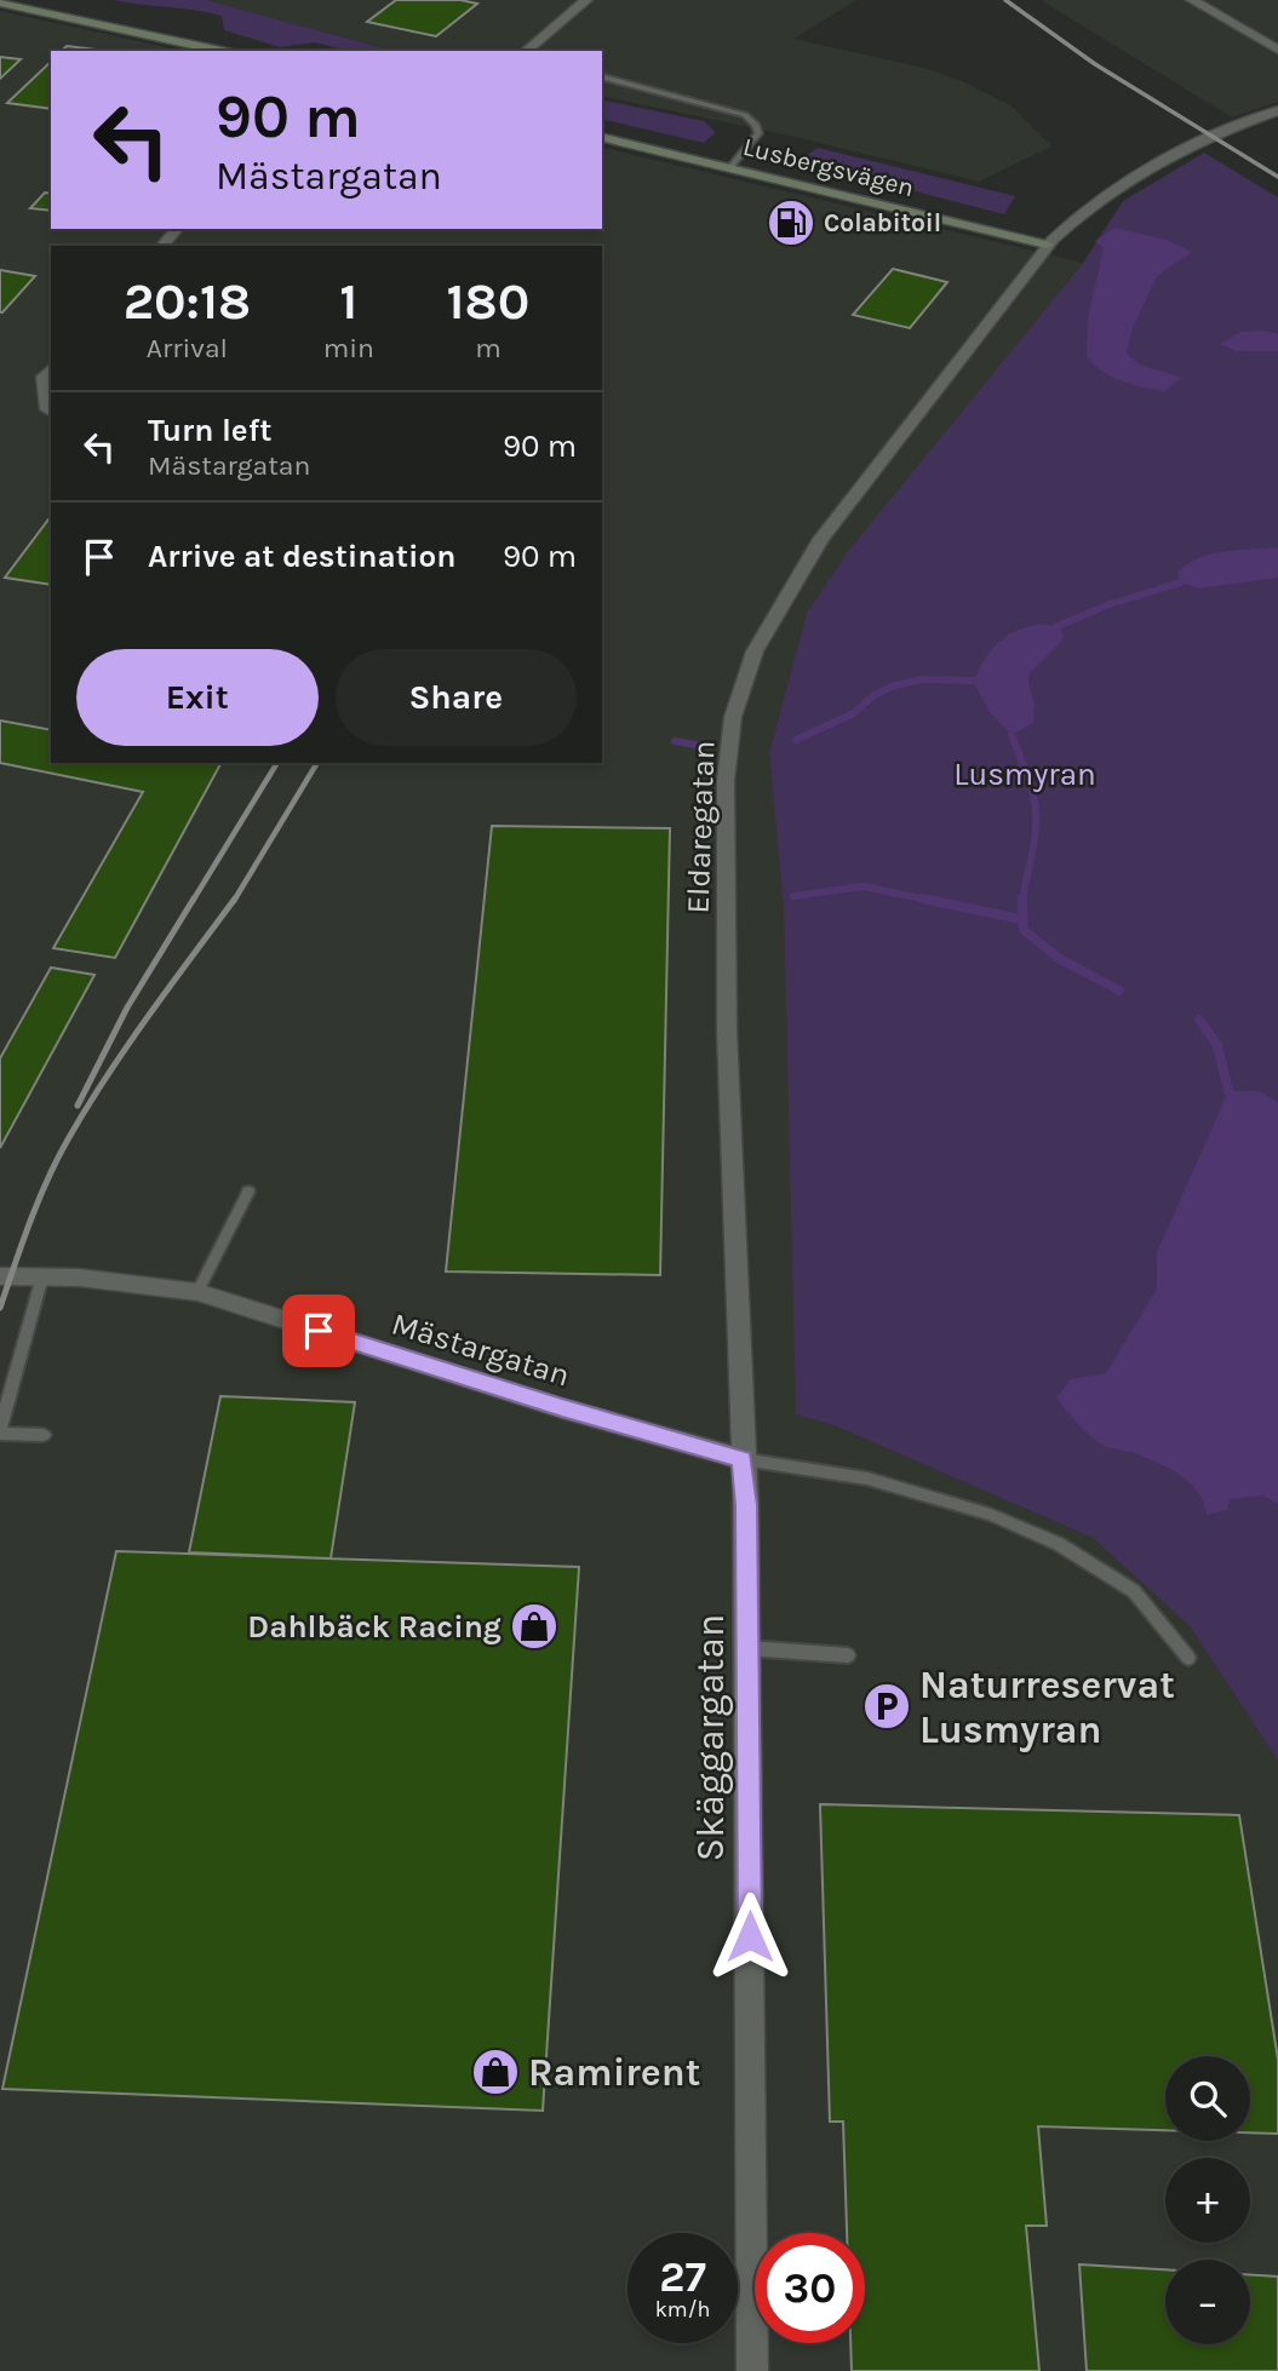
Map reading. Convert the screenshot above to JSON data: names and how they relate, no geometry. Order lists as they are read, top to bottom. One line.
{"streets":{"street":["Lusbergsvägen","Eldaregatan","Mästargatan","Skäggargatan"]},"crossings":[["Lusbergsvägen","Eldaregatan"],["Eldaregatan","Mästargatan"],["Eldaregatan","Skäggargatan"],["Mästargatan","Skäggargatan"]],"parks":["Lusmyran"],"places":{"fuel station":["Colabitoil"],"shop":["Dahlbäck Racing","Ramirent"],"parking":["Naturreservat Lusmyran"]},"page":{"turn":["90 m","Mästargatan"],"eta":["20:18","Arrival","1","min","180","m"],"list":[{"name":"Turn left","note":"Mästargatan","value":"90 m"},{"name":"Arrive at destination","value":"90 m"}],"buttons":["Exit","Share"],"map_buttons":["+","−"],"speed":"27 km/h","limit":"30"}}
